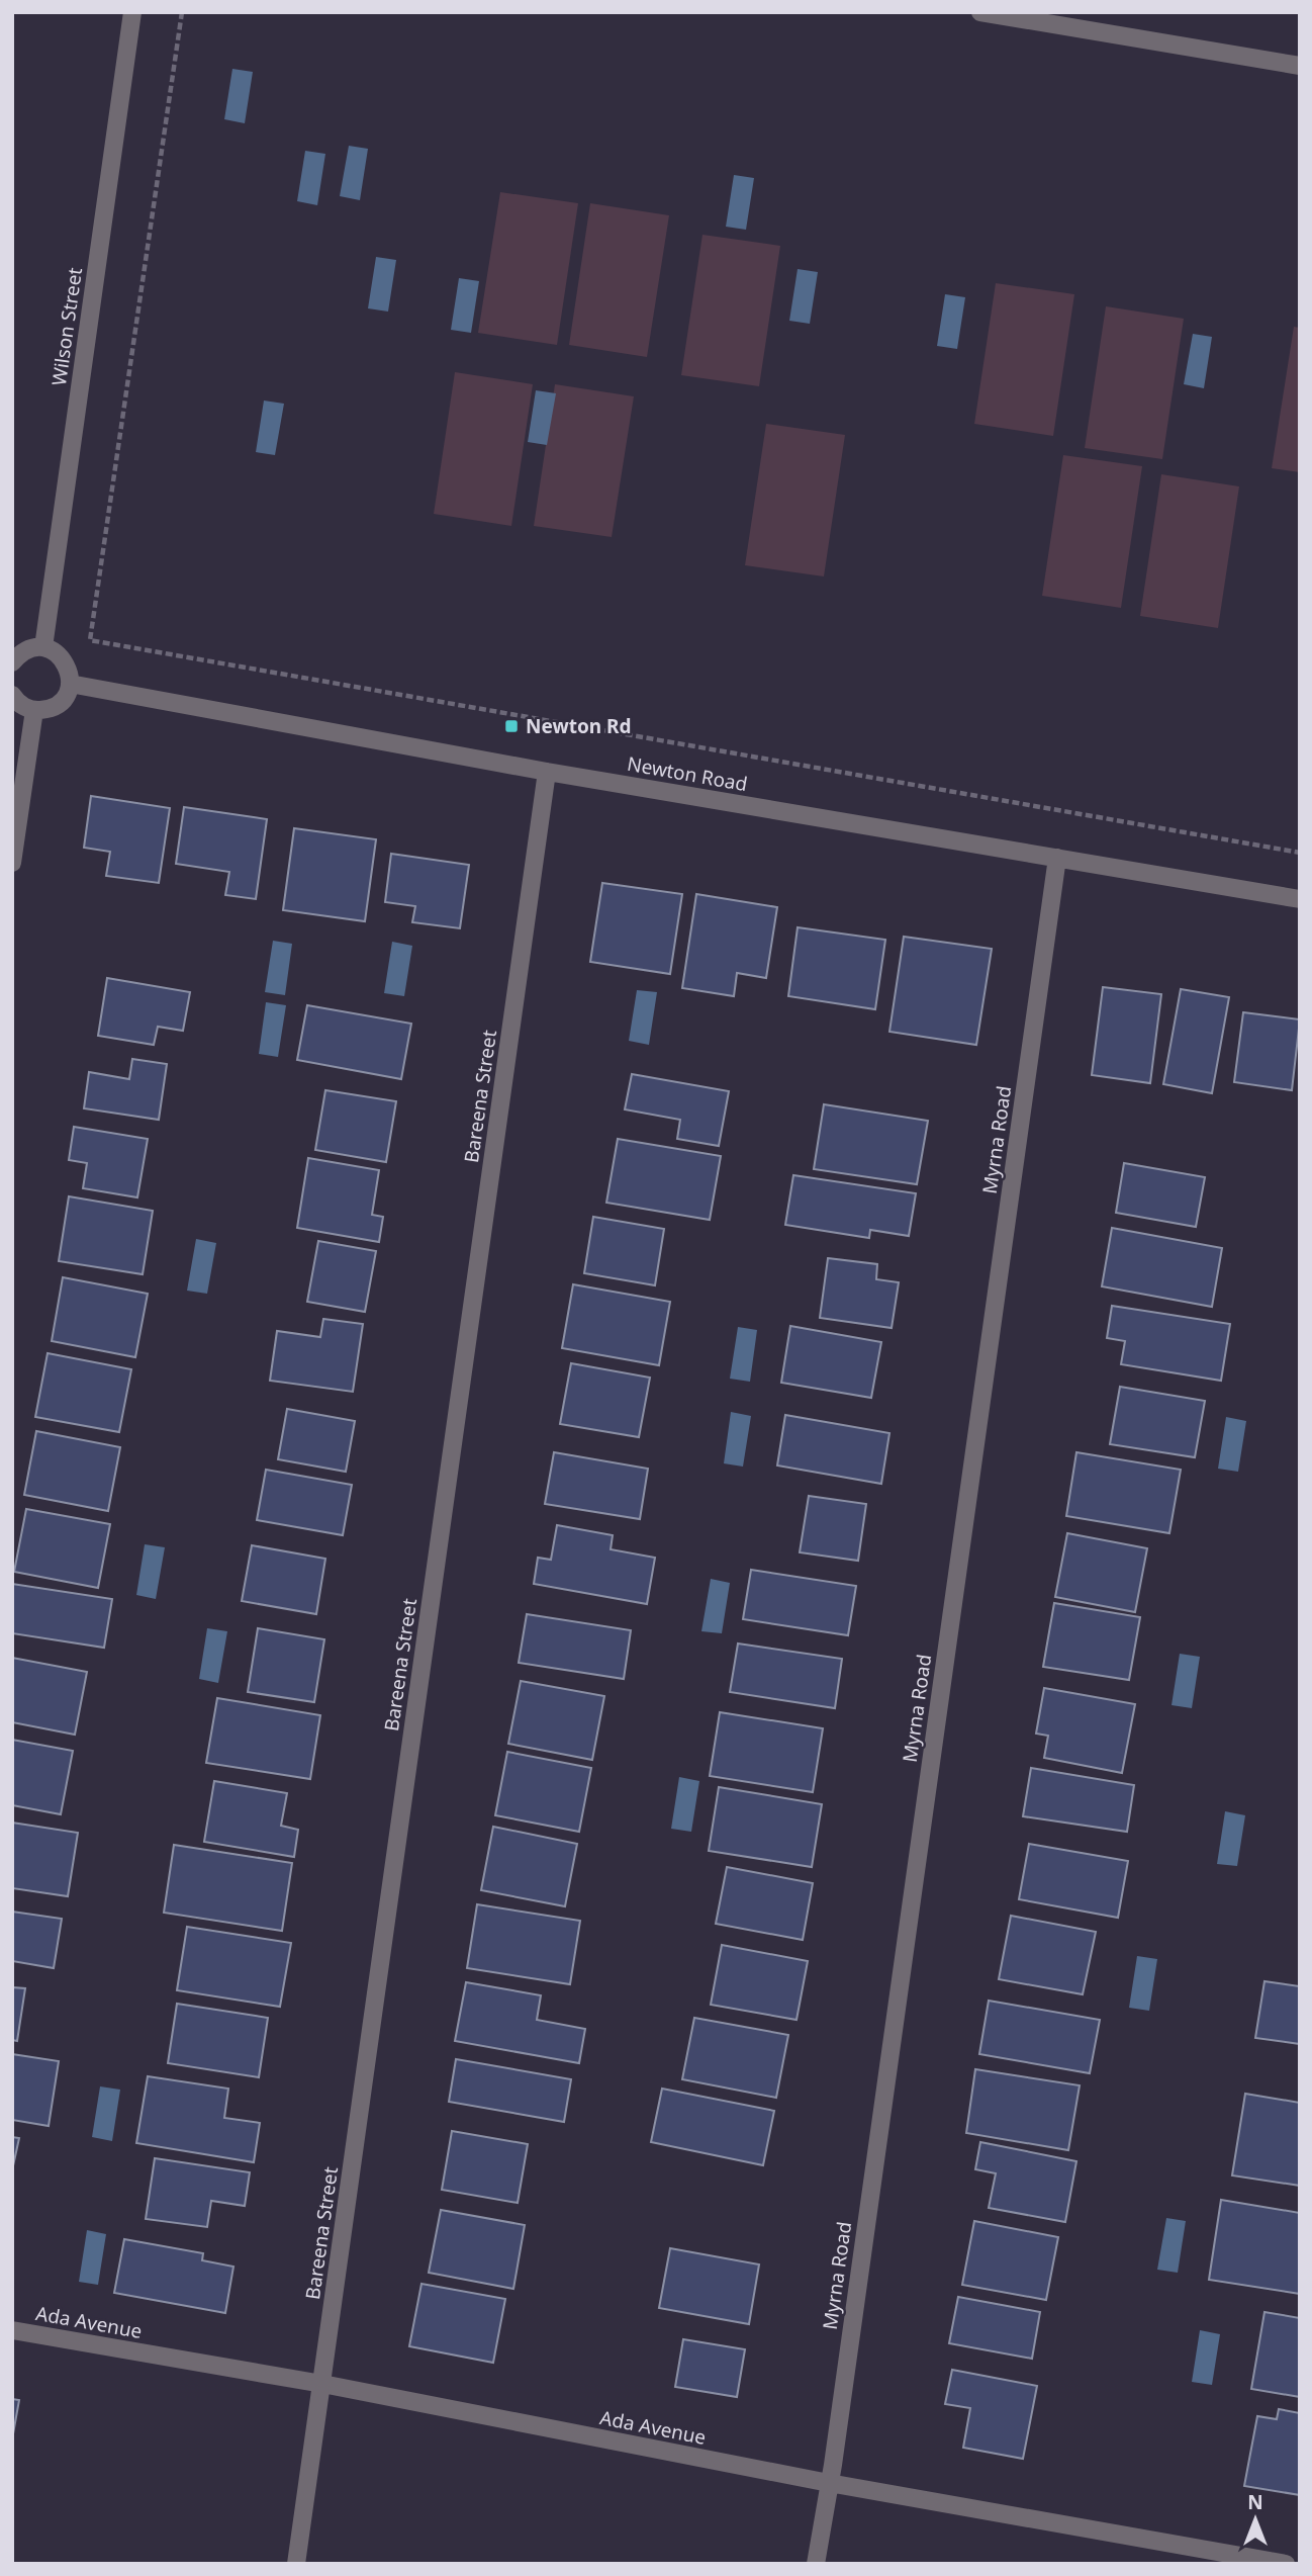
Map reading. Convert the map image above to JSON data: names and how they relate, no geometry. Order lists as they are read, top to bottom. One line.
{"streets":{"street":["Wilson Street","Newton Road","Bareena Street","Myrna Road","Ada Avenue"]},"crossings":[["Newton Road","Bareena Street"],["Newton Road","Myrna Road"],["Bareena Street","Ada Avenue"],["Myrna Road","Ada Avenue"]],"places":{"transit":["Newton Rd"]},"north":"top"}
